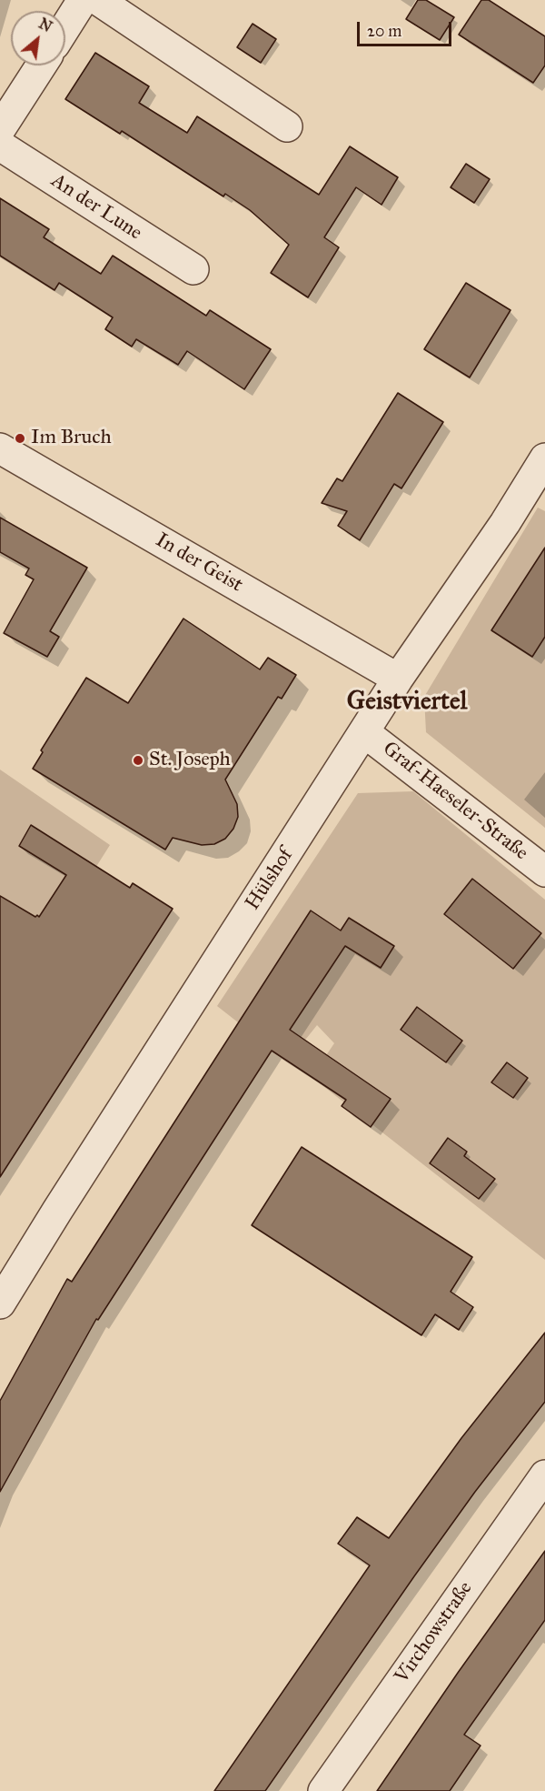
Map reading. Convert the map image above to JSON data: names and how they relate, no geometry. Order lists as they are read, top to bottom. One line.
{"streets":{"street":["An der Lune","In der Geist","Graf-Haeseler-Straße","Hülshof","Virchowstraße"]},"crossings":[["In der Geist","Hülshof"],["Graf-Haeseler-Straße","Hülshof"]],"districts":["Geistviertel"],"places":["Im Bruch","St. Joseph"],"scale_bar":"20 m","north":"top right"}
